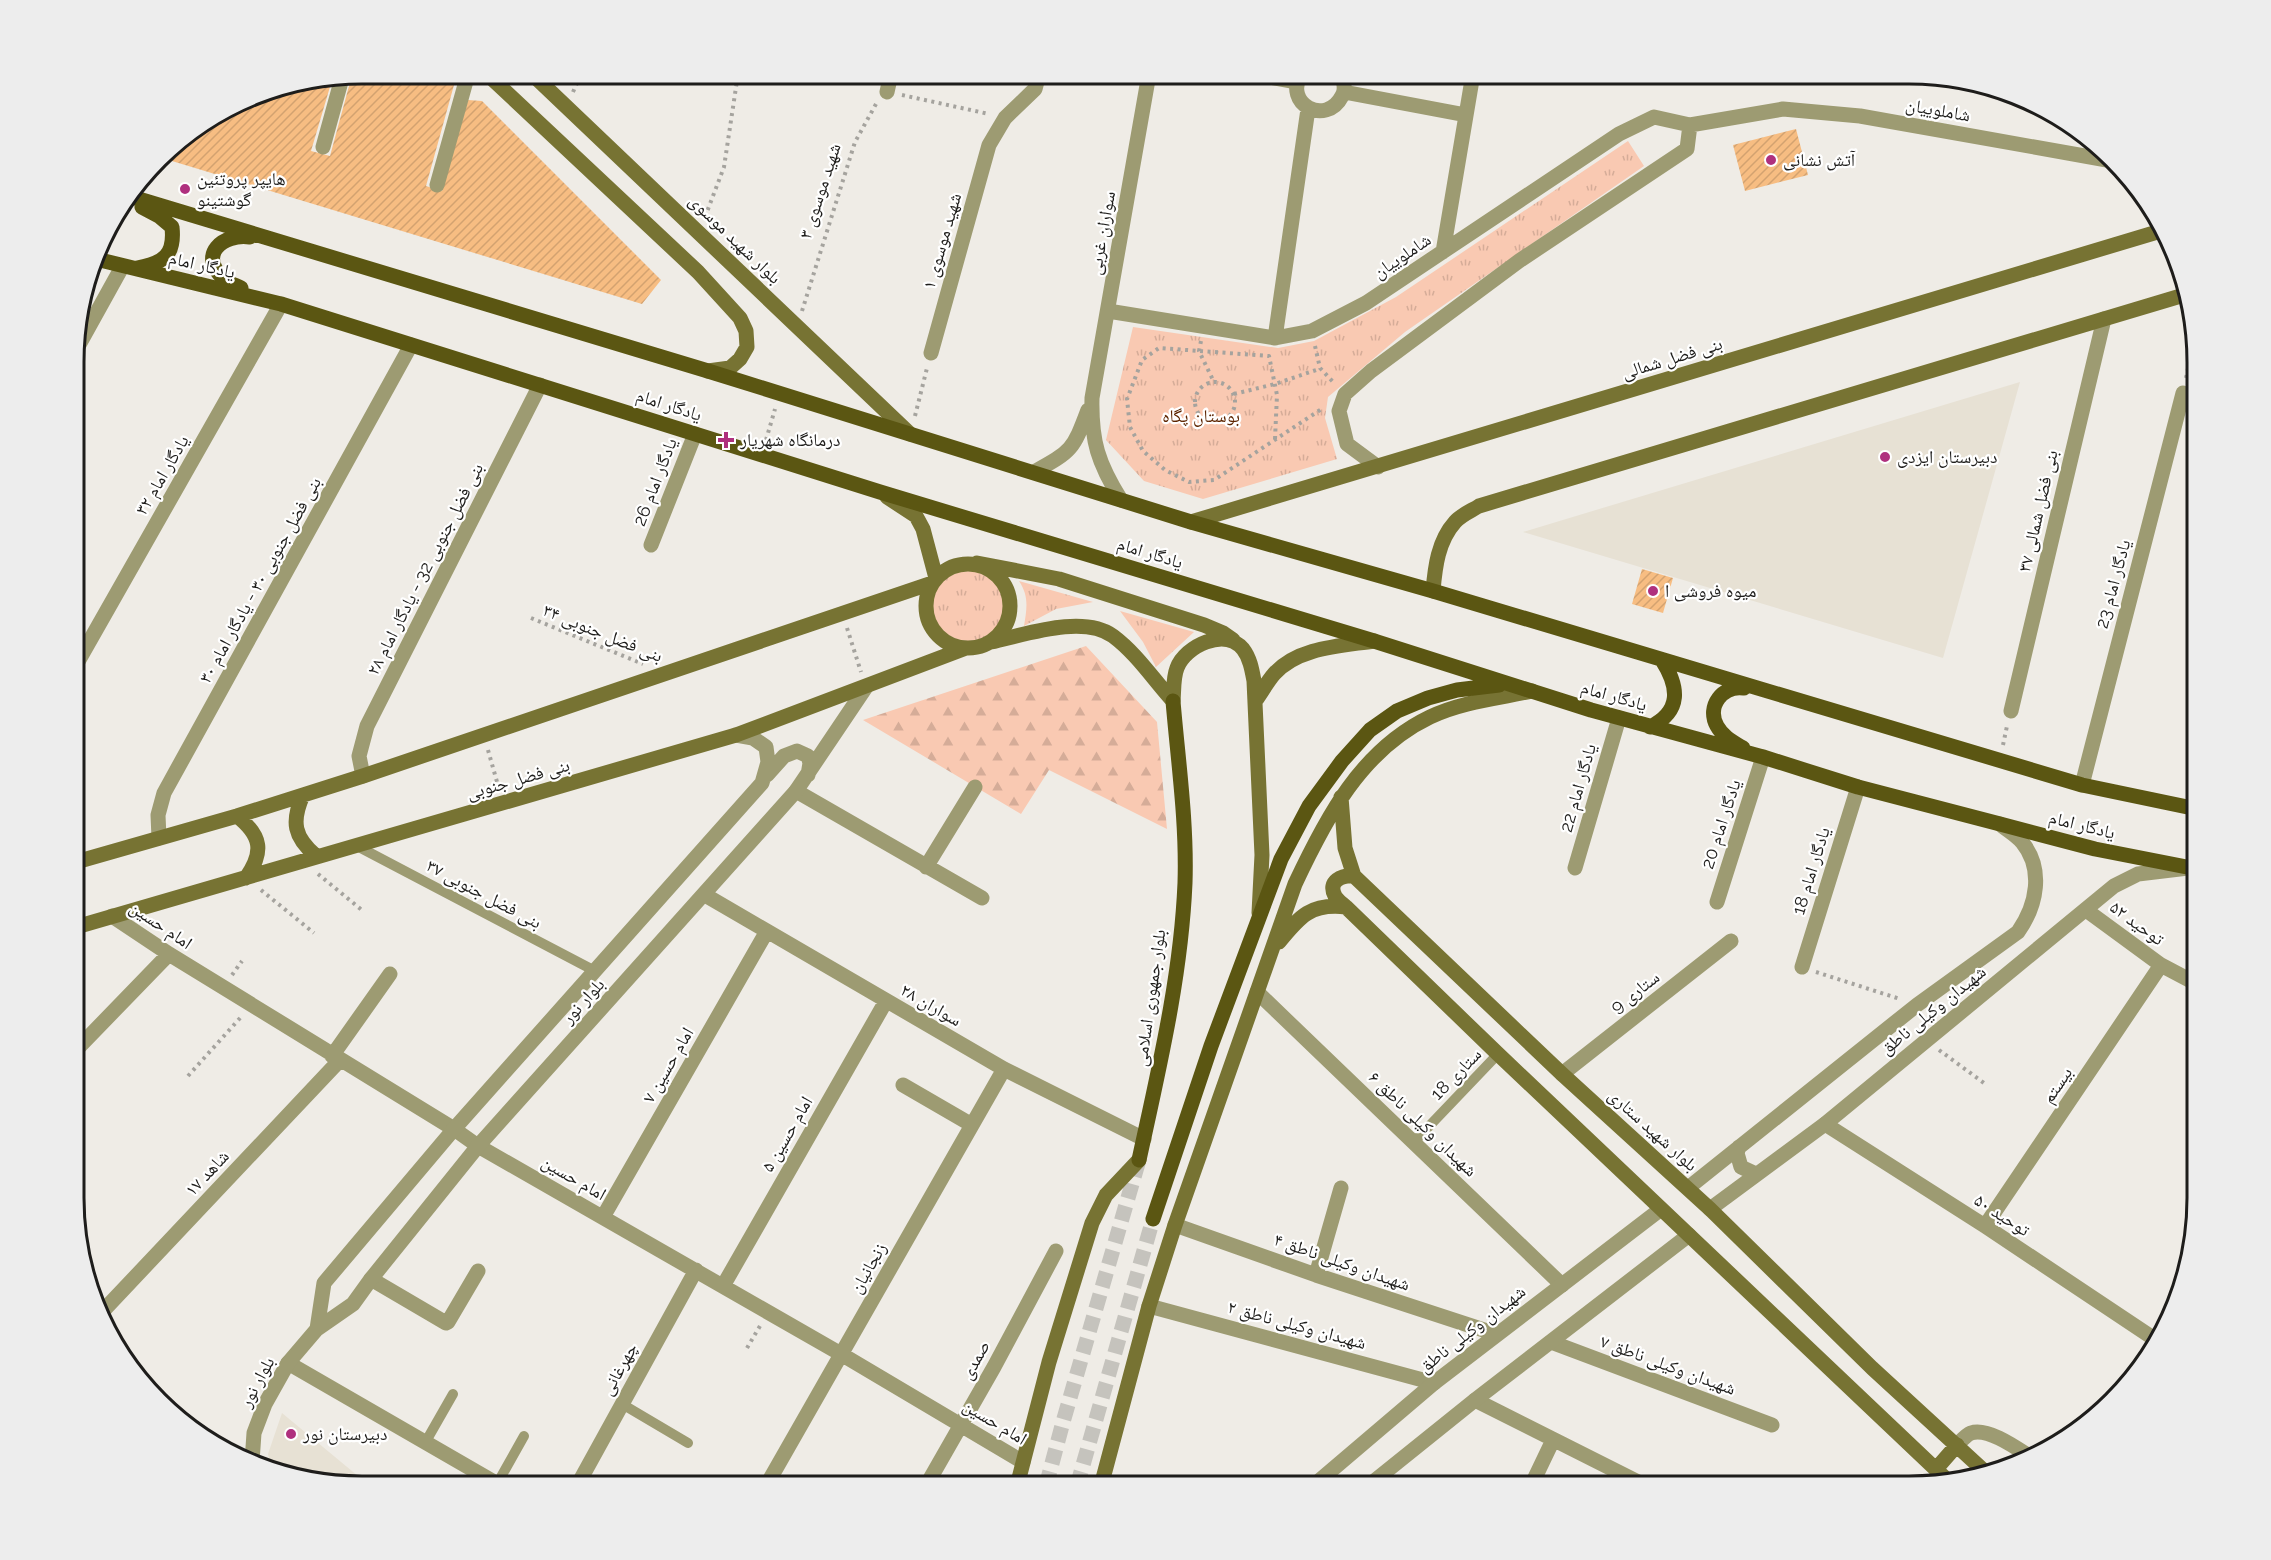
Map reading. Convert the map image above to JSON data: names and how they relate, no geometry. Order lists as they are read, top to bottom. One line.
{"streets":{"main road":["بلوار شهید موسوی","یادگار امام","بنی فضل شمالی","بنی فضل جنوبی","بلوار جمهوری اسلامی","بلوار شهید ستاری"],"street":["شاملوییان","سواران غربی","شهید موسوی ۱","یادگار امام ۳۲","یادگار امام 26","بنی فضل شمالی ۳۷","بنی فضل جنوبی 32 - یادگار امام ۲۸","بنی فضل جنوبی ۳۰ - یادگار امام ۳۰","یادگار امام 23","یادگار امام 22","یادگار امام 20","یادگار امام 18","توحید ۵۲","امام حسین","ستاری 9","بلوار نور","سواران ۲۸","شهیدان وکیلی ناطق","امام حسین ۷","بیستم","شهیدان وکیلی ناطق ۶","امام حسین ۵","شاهد ۱۷","توحید ۵۰","شهیدان وکیلی ناطق ۴","زنجانیان","شهیدان وکیلی ناطق ٢","صمدی","شهیدان وکیلی ناطق ۷","چهرغانی"],"lane":["بنی فضل جنوبی ۳۷","ستاری 18"],"path":["شهید موسوی ۳","بنی فضل جنوبی ۳۴"]},"crossings":[["شاملوییان","سواران غربی"],["شهید موسوی ۳","بلوار شهید موسوی"],["یادگار امام","یادگار امام ۳۲"],["یادگار امام","یادگار امام 26"],["یادگار امام","بنی فضل جنوبی 32 - یادگار امام ۲۸"],["یادگار امام","بنی فضل جنوبی ۳۰ - یادگار امام ۳۰"],["یادگار امام","یادگار امام 22"],["یادگار امام","یادگار امام 20"],["یادگار امام","یادگار امام 18"],["یادگار امام","شهیدان وکیلی ناطق"],["بنی فضل جنوبی","بنی فضل جنوبی ۳۷"],["بنی فضل جنوبی","امام حسین"],["بنی فضل جنوبی","بلوار نور"],["بنی فضل جنوبی ۳۷","بلوار نور"],["توحید ۵۲","شهیدان وکیلی ناطق"],["توحید ۵۲","بیستم"],["امام حسین","بلوار جمهوری اسلامی"],["امام حسین","بلوار نور"],["امام حسین","امام حسین ۷"],["امام حسین","امام حسین ۵"],["امام حسین","شاهد ۱۷"],["امام حسین","زنجانیان"],["امام حسین","صمدی"],["امام حسین","چهرغانی"],["ستاری 9","بلوار شهید ستاری"],["بلوار جمهوری اسلامی","سواران ۲۸"],["بلوار نور","سواران ۲۸"],["سواران ۲۸","امام حسین ۷"],["سواران ۲۸","امام حسین ۵"],["سواران ۲۸","زنجانیان"],["شهیدان وکیلی ناطق","شهیدان وکیلی ناطق ۶"],["شهیدان وکیلی ناطق","بلوار شهید ستاری"],["شهیدان وکیلی ناطق","توحید ۵۰"],["شهیدان وکیلی ناطق","شهیدان وکیلی ناطق ۴"],["شهیدان وکیلی ناطق","شهیدان وکیلی ناطق ٢"],["ستاری 18","شهیدان وکیلی ناطق ۶"],["بیستم","توحید ۵۰"]],"parks":["بوستان پگاه"],"places":{"other":["آتش نشانی","هایپر پروتئین گوشتینو","دبیرستان ایزدی","میوه فروشی ا","دبیرستان نور"],"health":["درمانگاه شهریار"]}}
